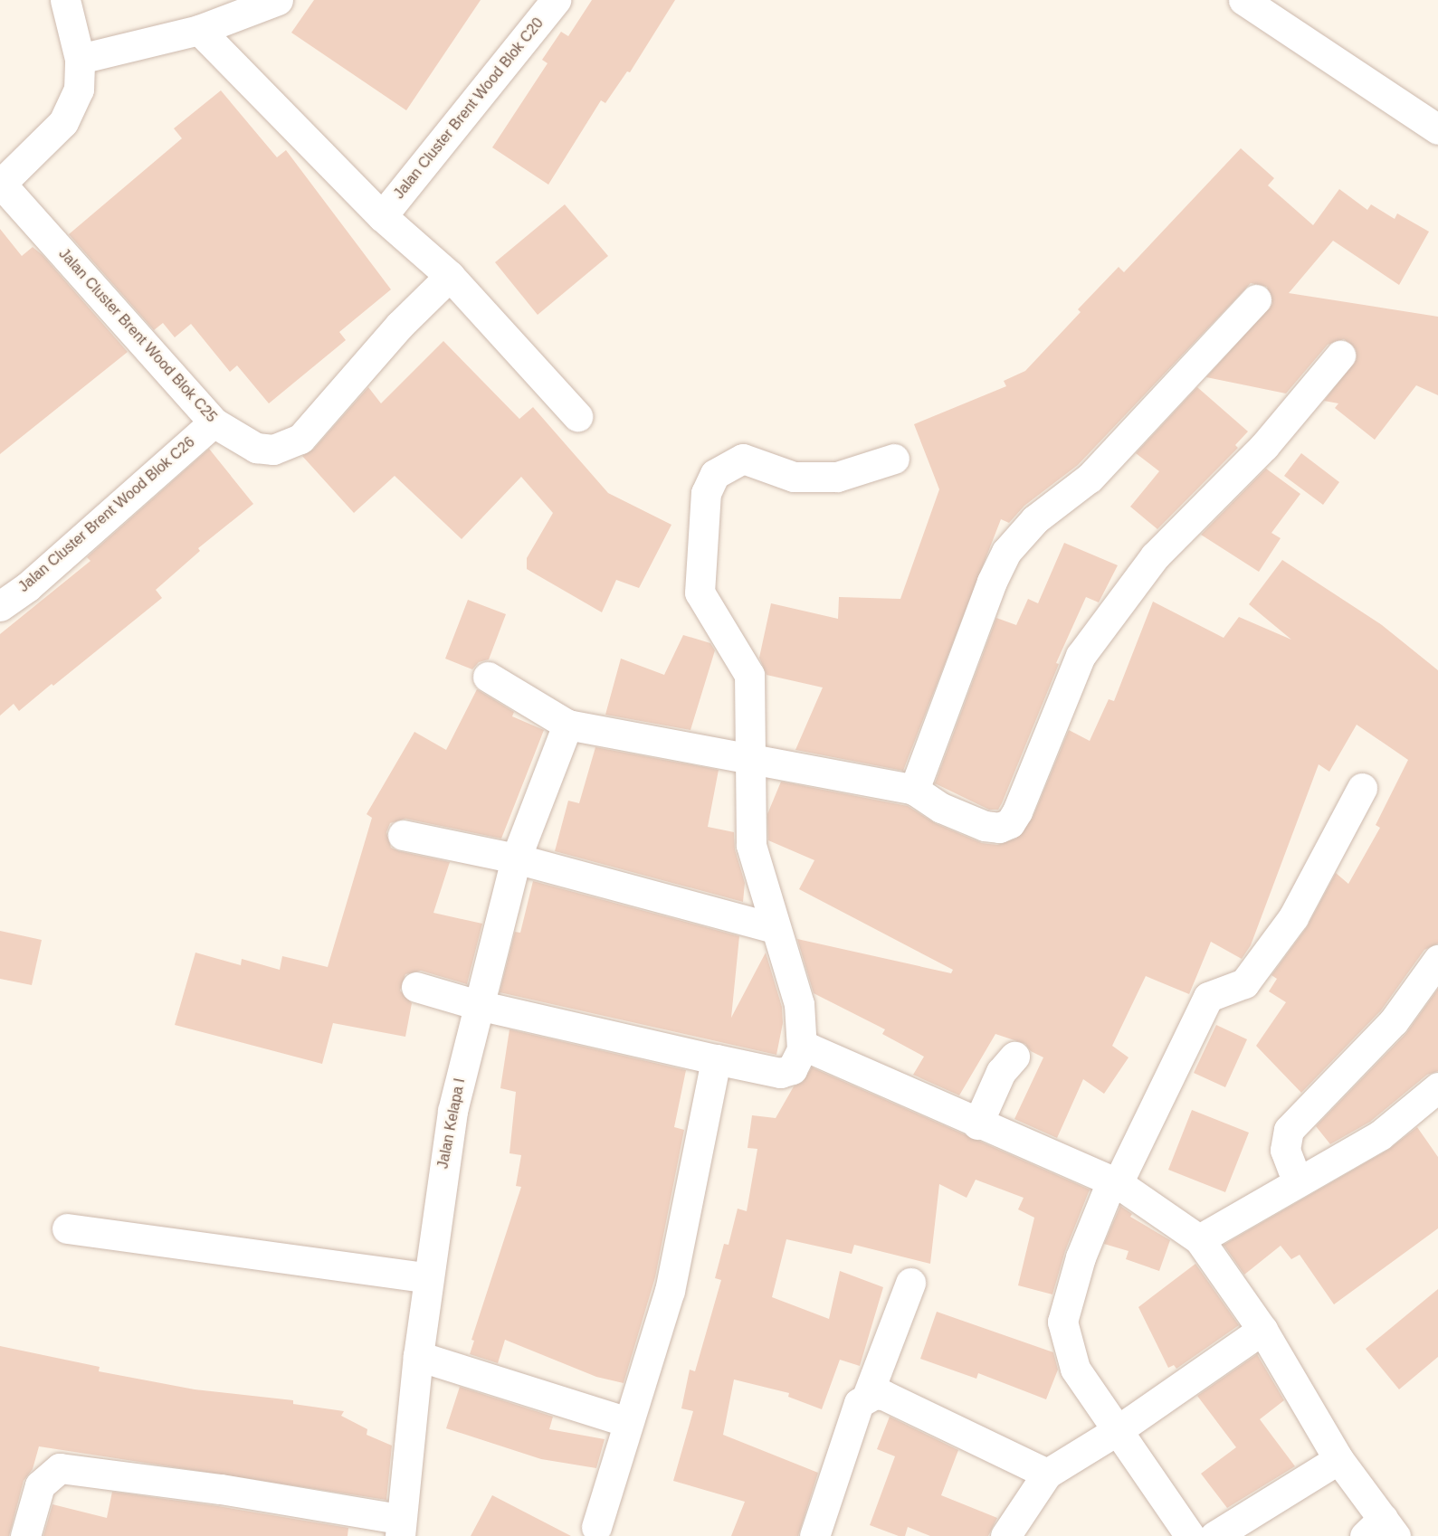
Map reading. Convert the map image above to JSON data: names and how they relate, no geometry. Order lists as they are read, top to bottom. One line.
{"streets":{"street":["Jalan Cluster Brent Wood Blok C20","Jalan Cluster Brent Wood Blok C25","Jalan Cluster Brent Wood Blok C26","Jalan Kelapa I"]},"crossings":[["Jalan Cluster Brent Wood Blok C25","Jalan Cluster Brent Wood Blok C26"]]}
